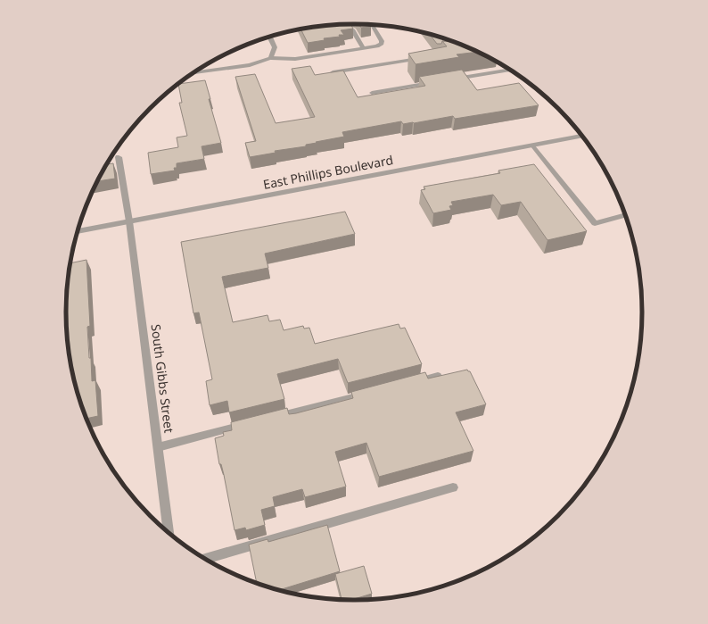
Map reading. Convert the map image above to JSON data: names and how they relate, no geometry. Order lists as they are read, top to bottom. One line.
{"streets":{"street":["East Phillips Boulevard","South Gibbs Street"]},"crossings":[["East Phillips Boulevard","South Gibbs Street"]]}
